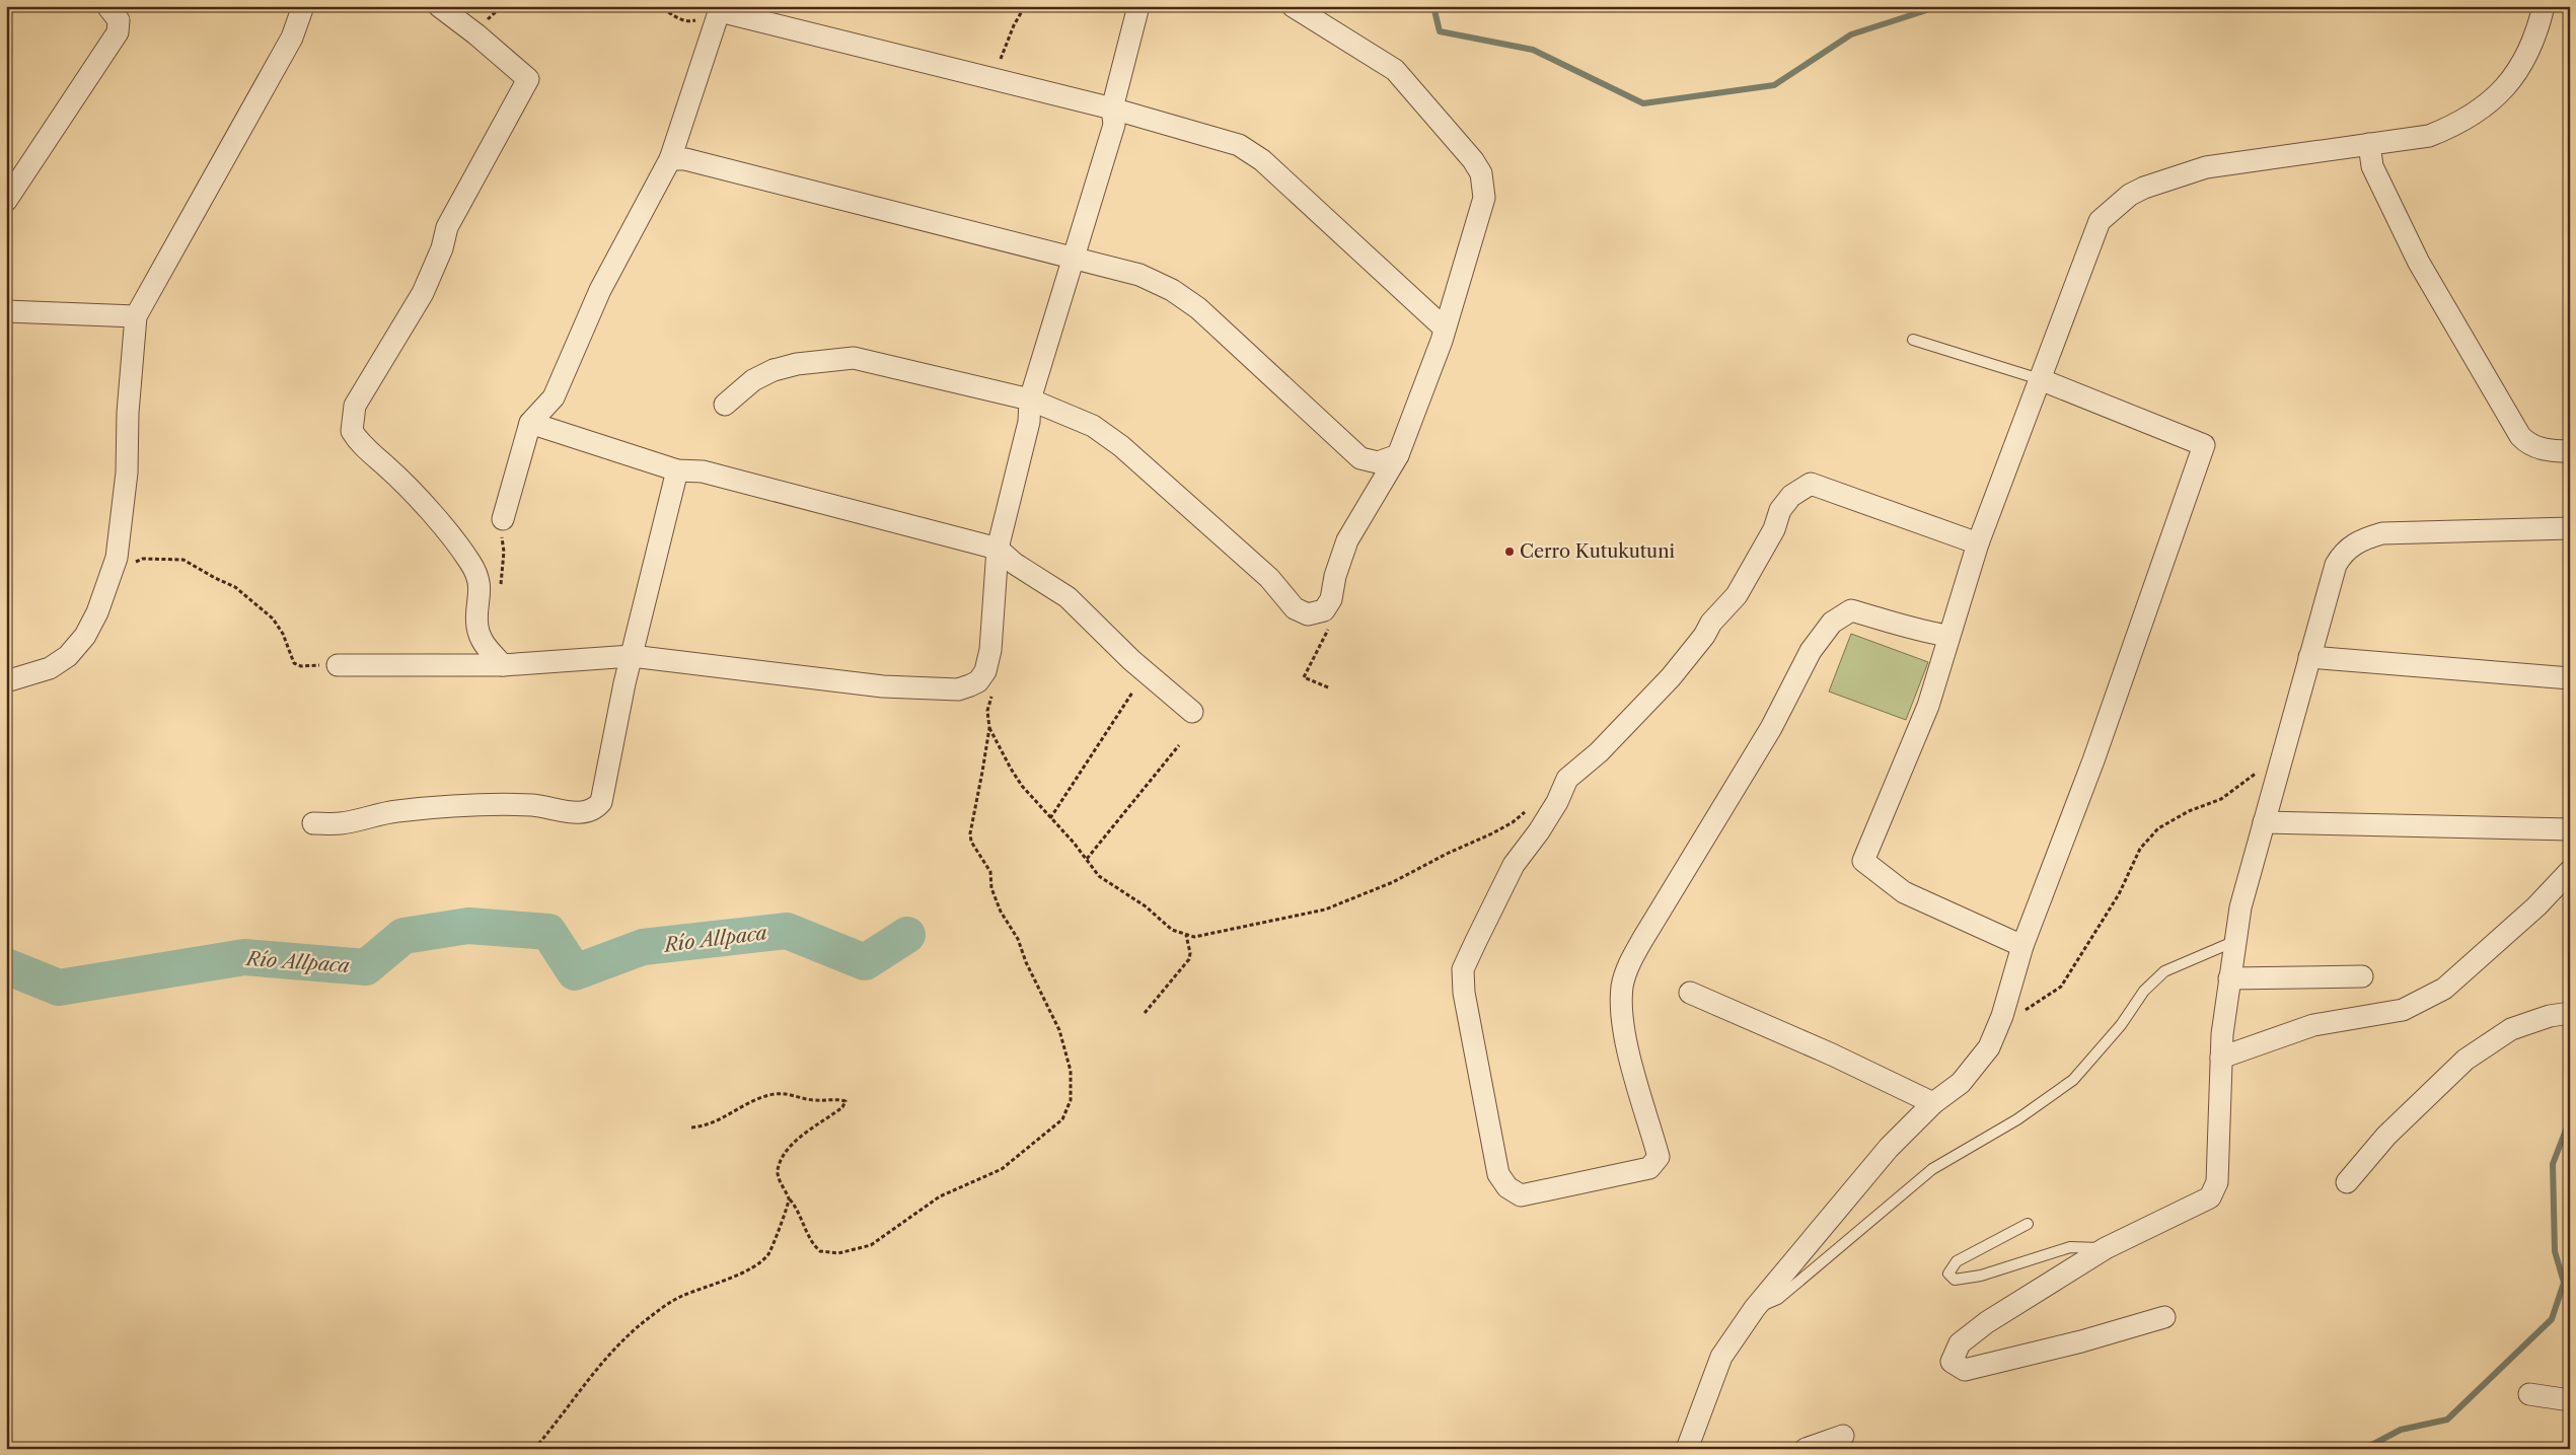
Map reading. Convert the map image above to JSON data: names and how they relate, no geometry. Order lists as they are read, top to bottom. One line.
{"water":["Río Allpaca"],"places":["Cerro Kutukutuni"]}
